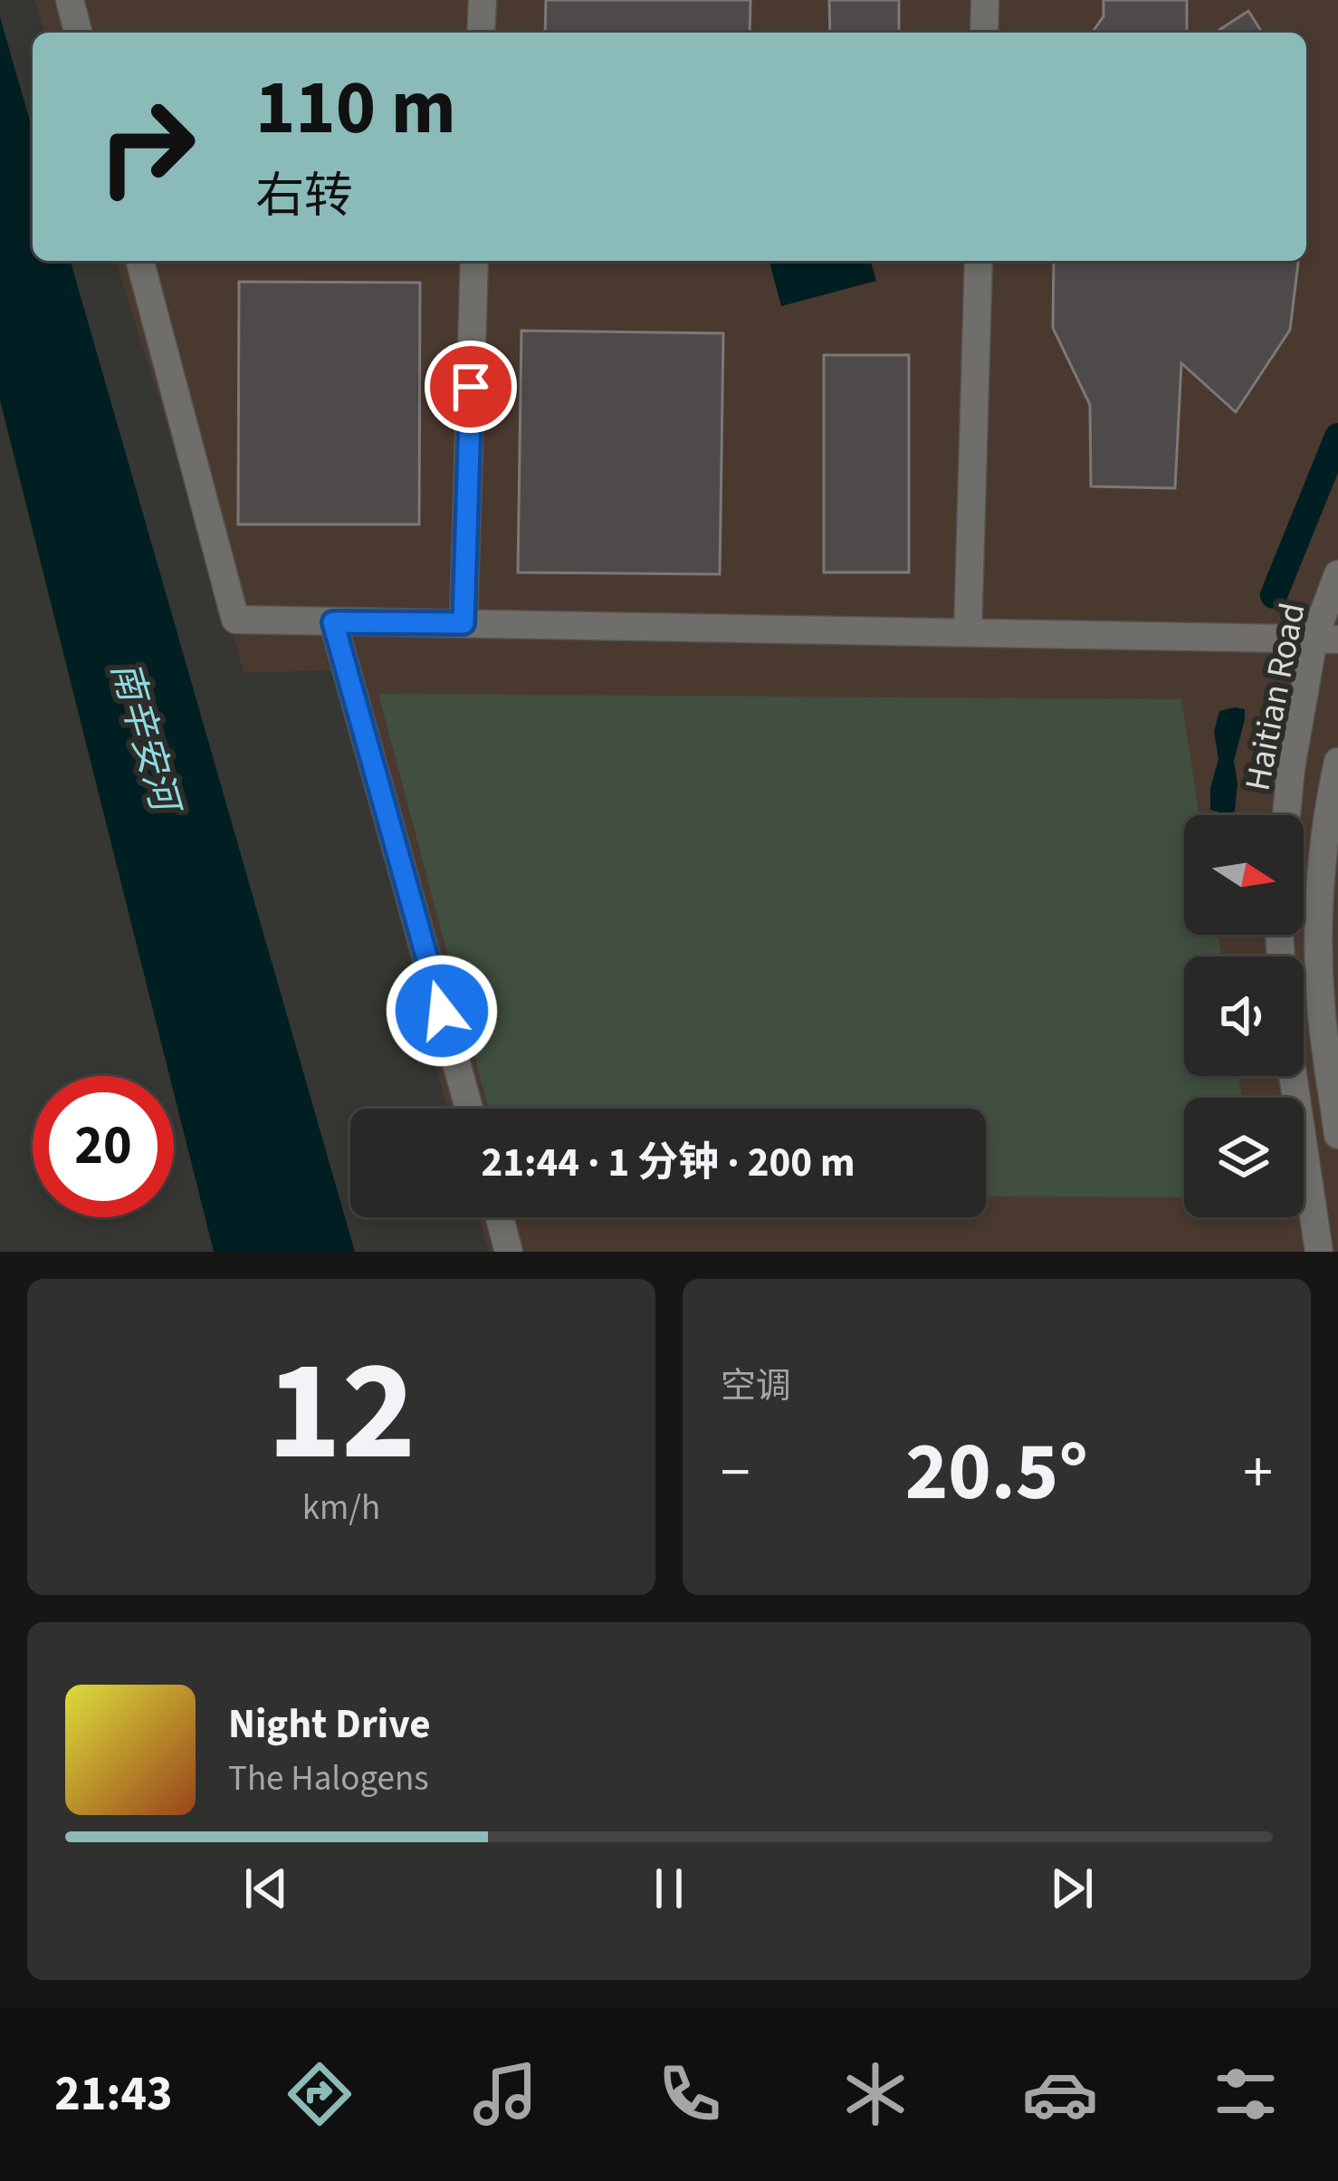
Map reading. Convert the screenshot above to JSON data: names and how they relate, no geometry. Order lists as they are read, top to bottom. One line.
{"streets":{"lane":["Haitian Road"]},"water":["南辛安河"],"north":"right","page":{"turn":["110 m","右转"],"limit":"20","trip":"21:44 · 1 分钟 · 200 m","tile":[["12","km/h"],"空调"],"heat":["−","20.5°","+"],"song":["Night Drive","The Halogens"],"tabs":"21:43"}}
